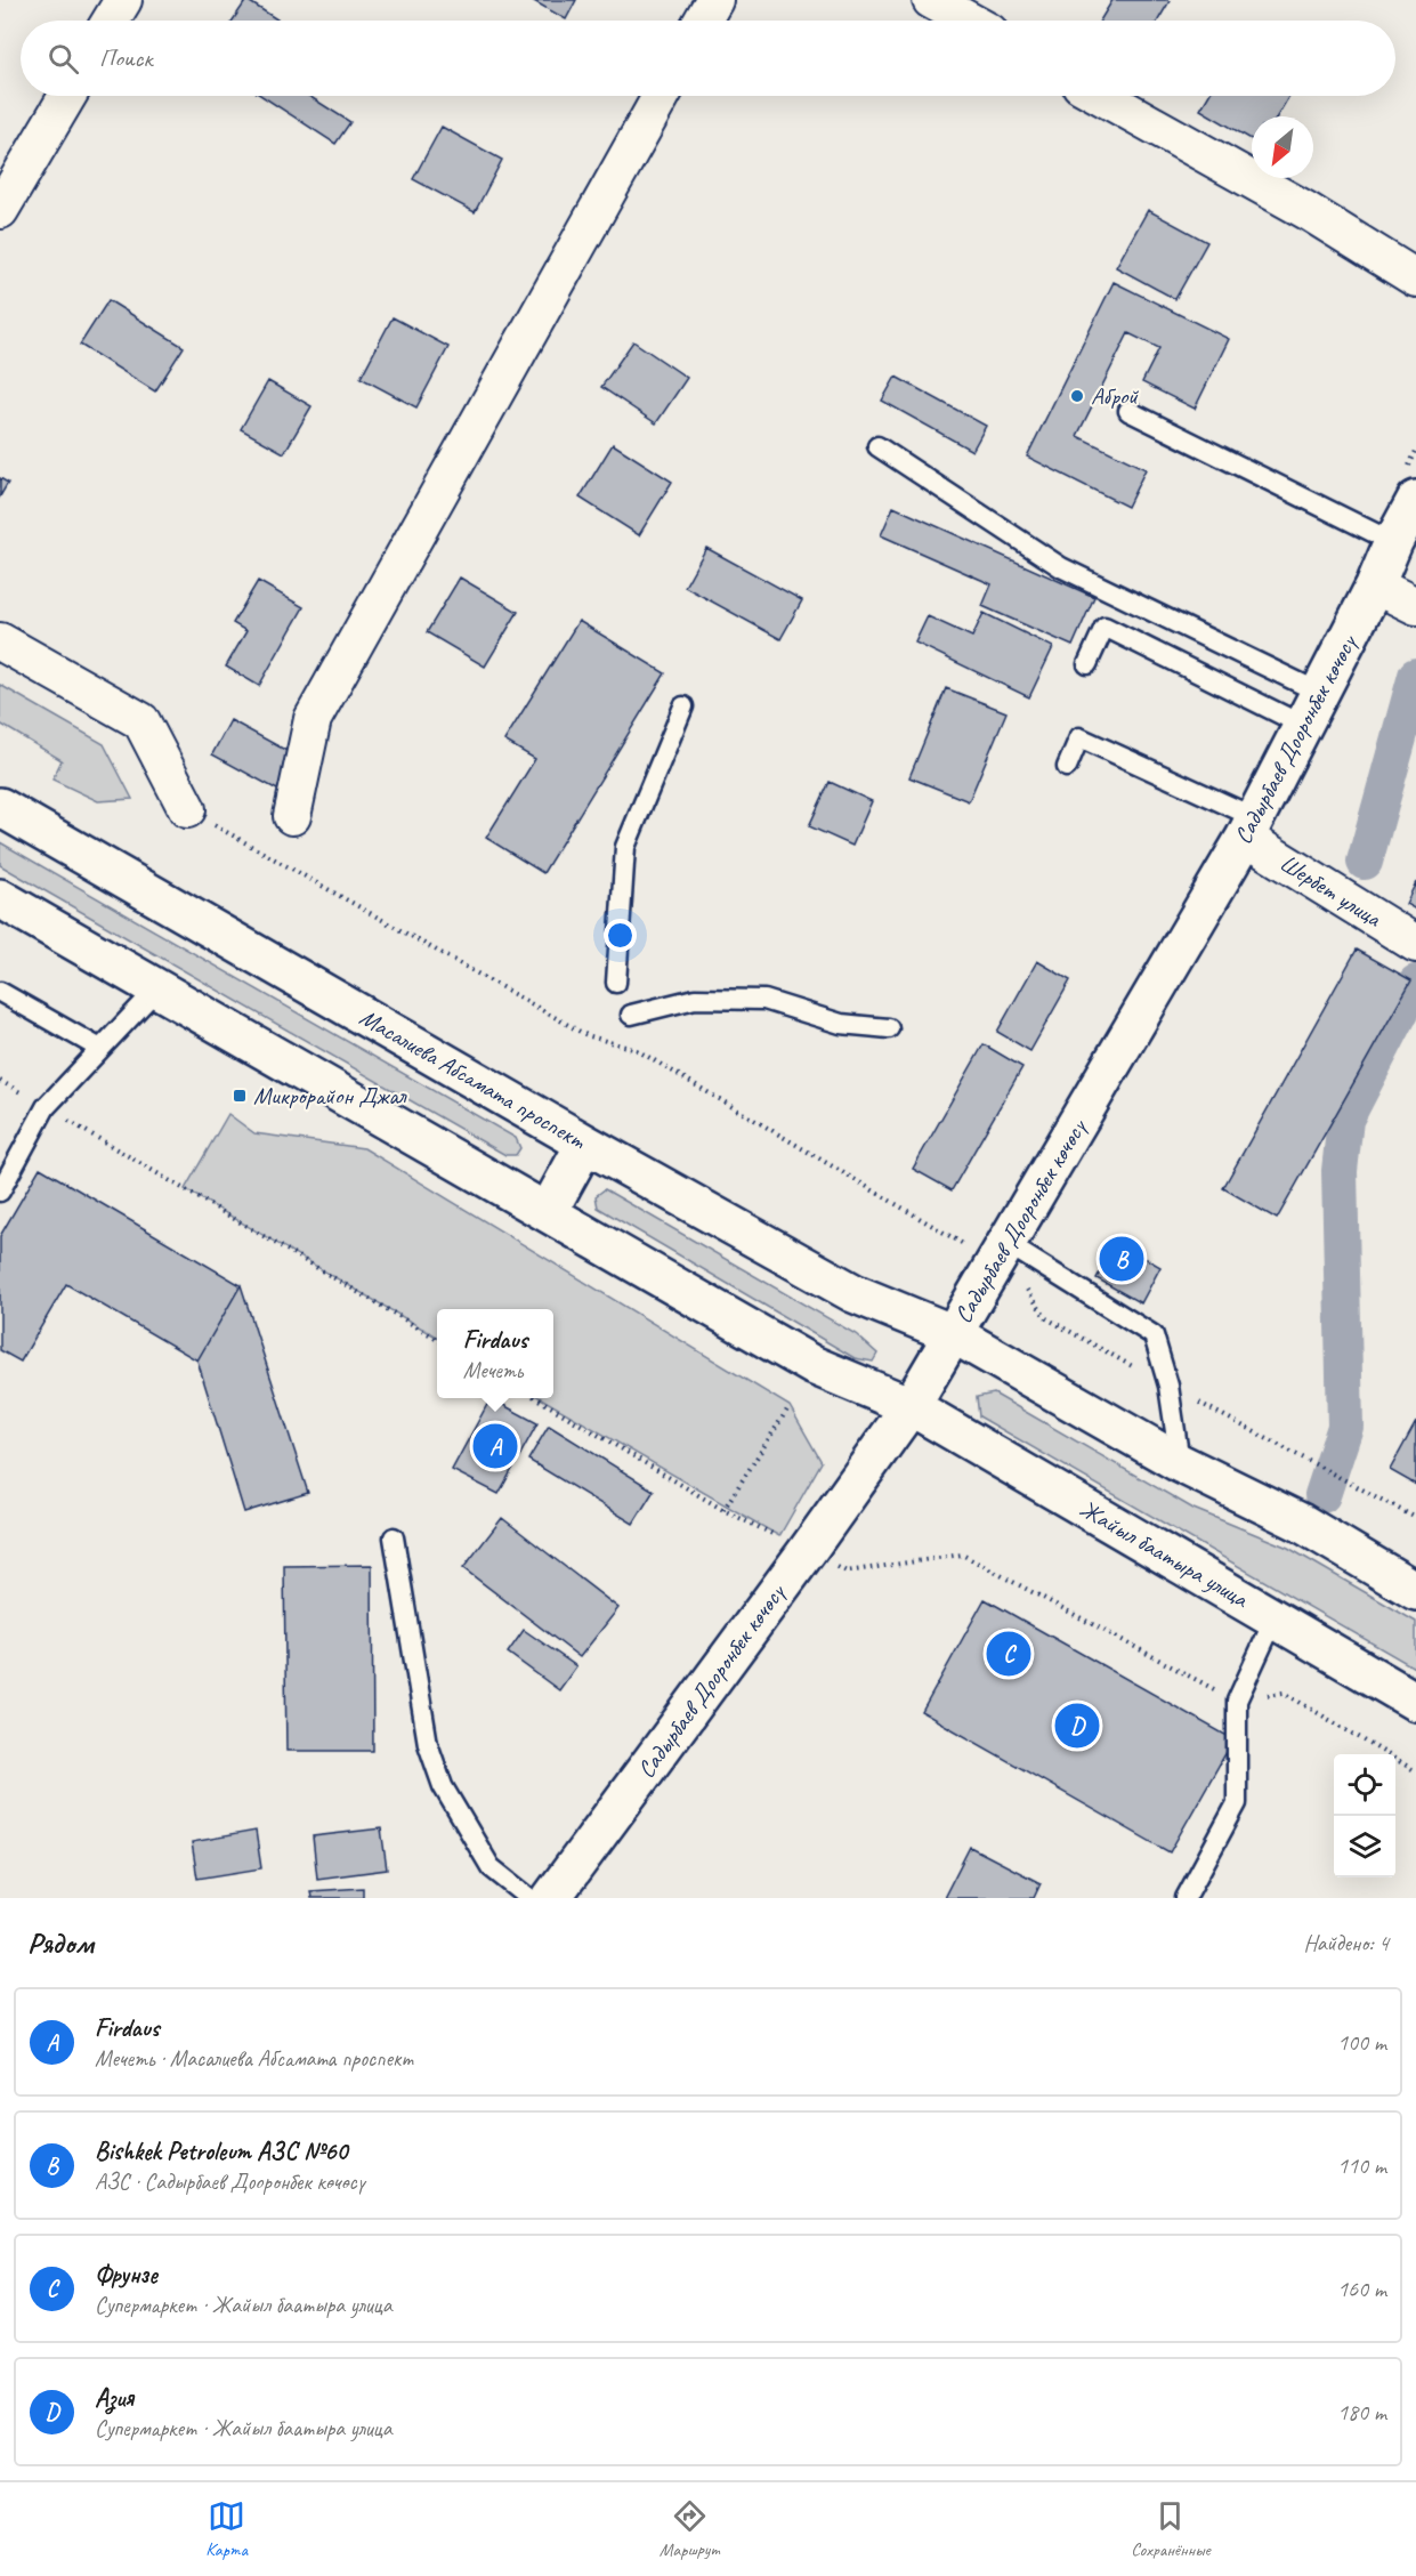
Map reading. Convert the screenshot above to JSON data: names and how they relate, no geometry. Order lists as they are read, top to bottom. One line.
{"streets":{"main road":["Садырбаев Дооронбек көчөсү","Масалиева Абсамата проспект","Жайыл баатыра улица"],"street":["Шербет улица"]},"crossings":[["Садырбаев Дооронбек көчөсү","Шербет улица"],["Садырбаев Дооронбек көчөсү","Масалиева Абсамата проспект"],["Садырбаев Дооронбек көчөсү","Жайыл баатыра улица"]],"places":{"other":["Аброй"],"transit":["Микрорайон Джал"]},"north":"bottom left","page":{"search":"Поиск","pins":["B","A","C","D"],"popup":["Firdaus","Мечеть"],"heading":["Рядом","Найдено: 4"],"list":[{"mark":"A","name":"Firdaus","note":"Мечеть · Масалиева Абсамата проспект","value":"100 m"},{"mark":"B","name":"Bishkek Petroleum АЗС №60","note":"АЗС · Садырбаев Дооронбек көчөсү","value":"110 m"},{"mark":"C","name":"Фрунзе","note":"Супермаркет · Жайыл баатыра улица","value":"160 m"},{"mark":"D","name":"Азия","note":"Супермаркет · Жайыл баатыра улица","value":"180 m"}],"nav":["Карта","Маршрут","Сохранённые"]}}
